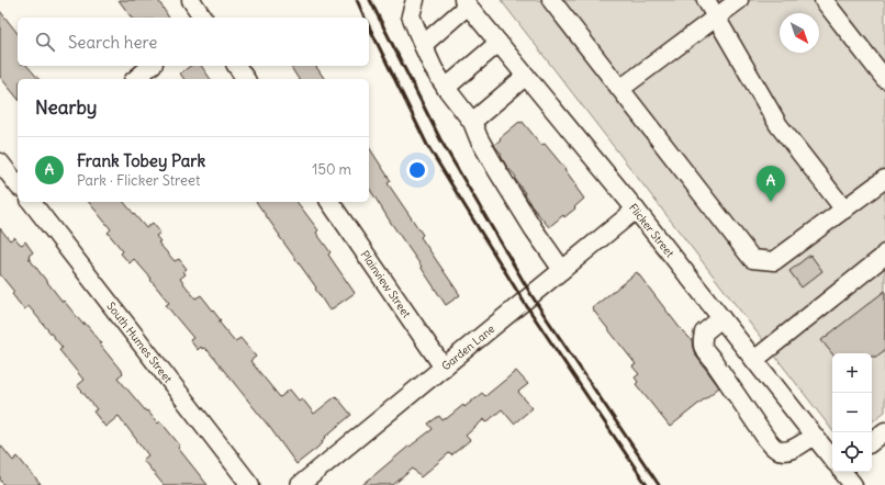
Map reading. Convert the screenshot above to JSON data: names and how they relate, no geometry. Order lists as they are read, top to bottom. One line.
{"streets":{"street":["Flicker Street","Plainview Street","South Humes Street","Garden Lane"]},"crossings":[["Flicker Street","Garden Lane"],["Plainview Street","Garden Lane"]],"north":"bottom right","page":{"search":"Search here","heading":"Nearby","list":[{"mark":"A","name":"Frank Tobey Park","note":"Park · Flicker Street","value":"150 m"}],"pins":"A","map_buttons":["+","−"]}}
